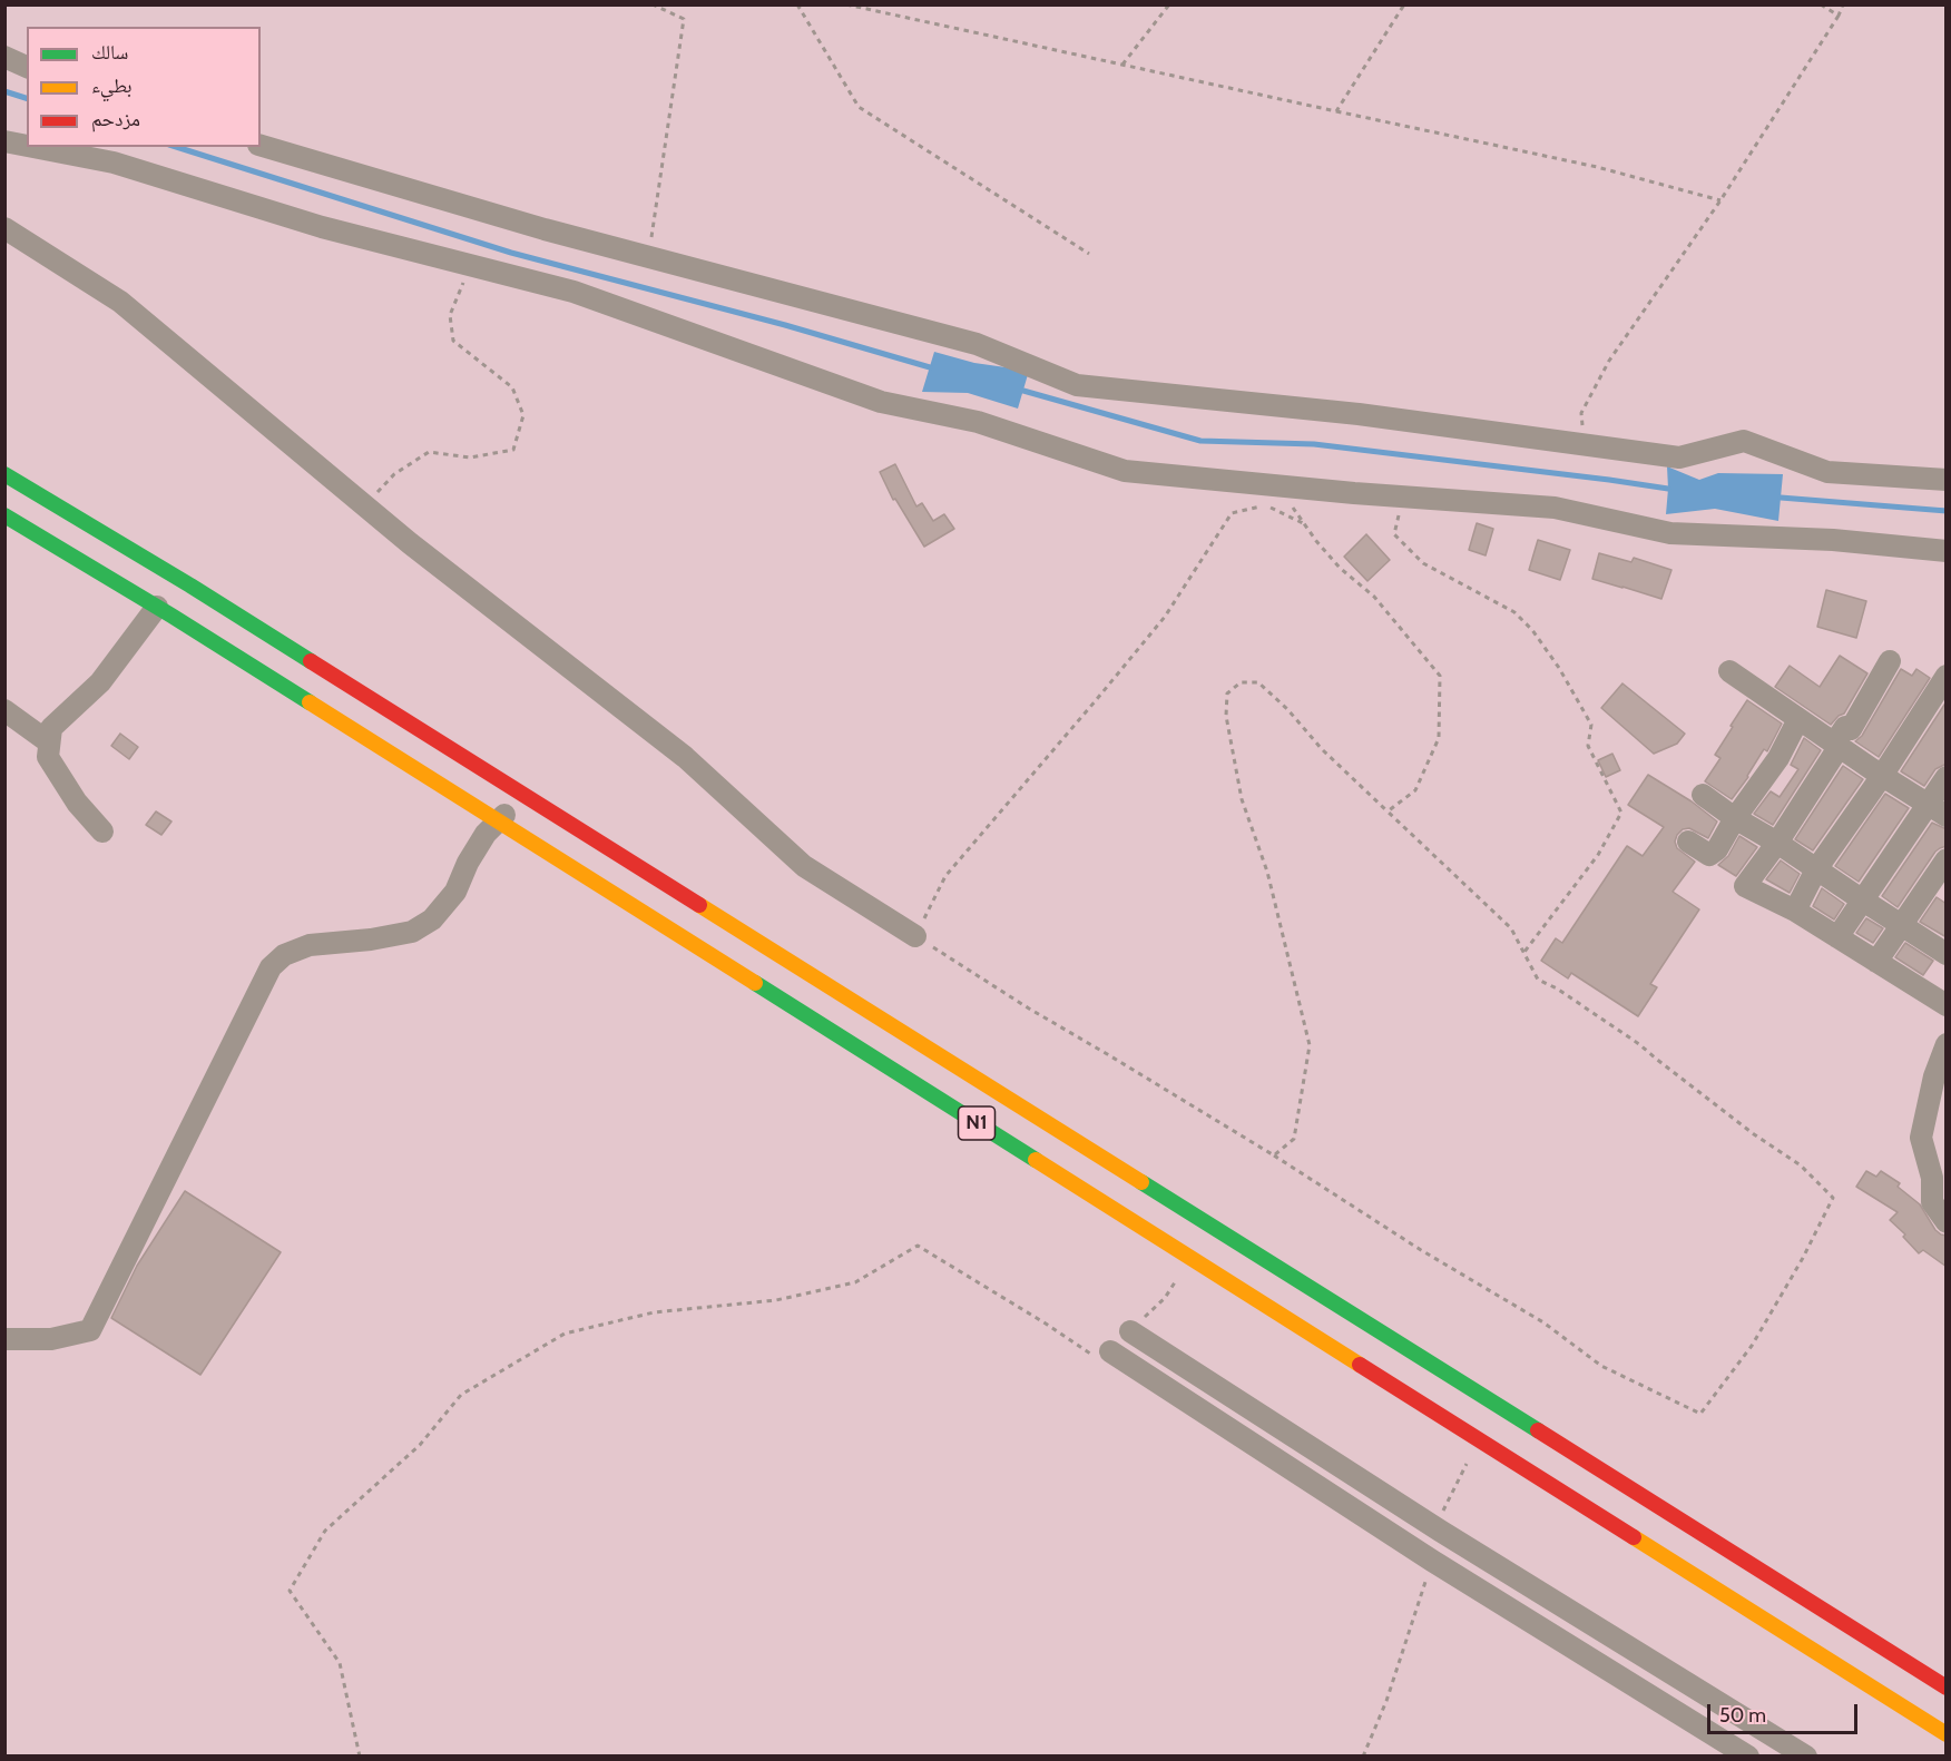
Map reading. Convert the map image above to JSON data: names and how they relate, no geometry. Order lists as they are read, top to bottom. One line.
{"streets":{"highway":["N1"]},"legend":["سالك","بطيء","مزدحم"],"scale_bar":"50 m"}
